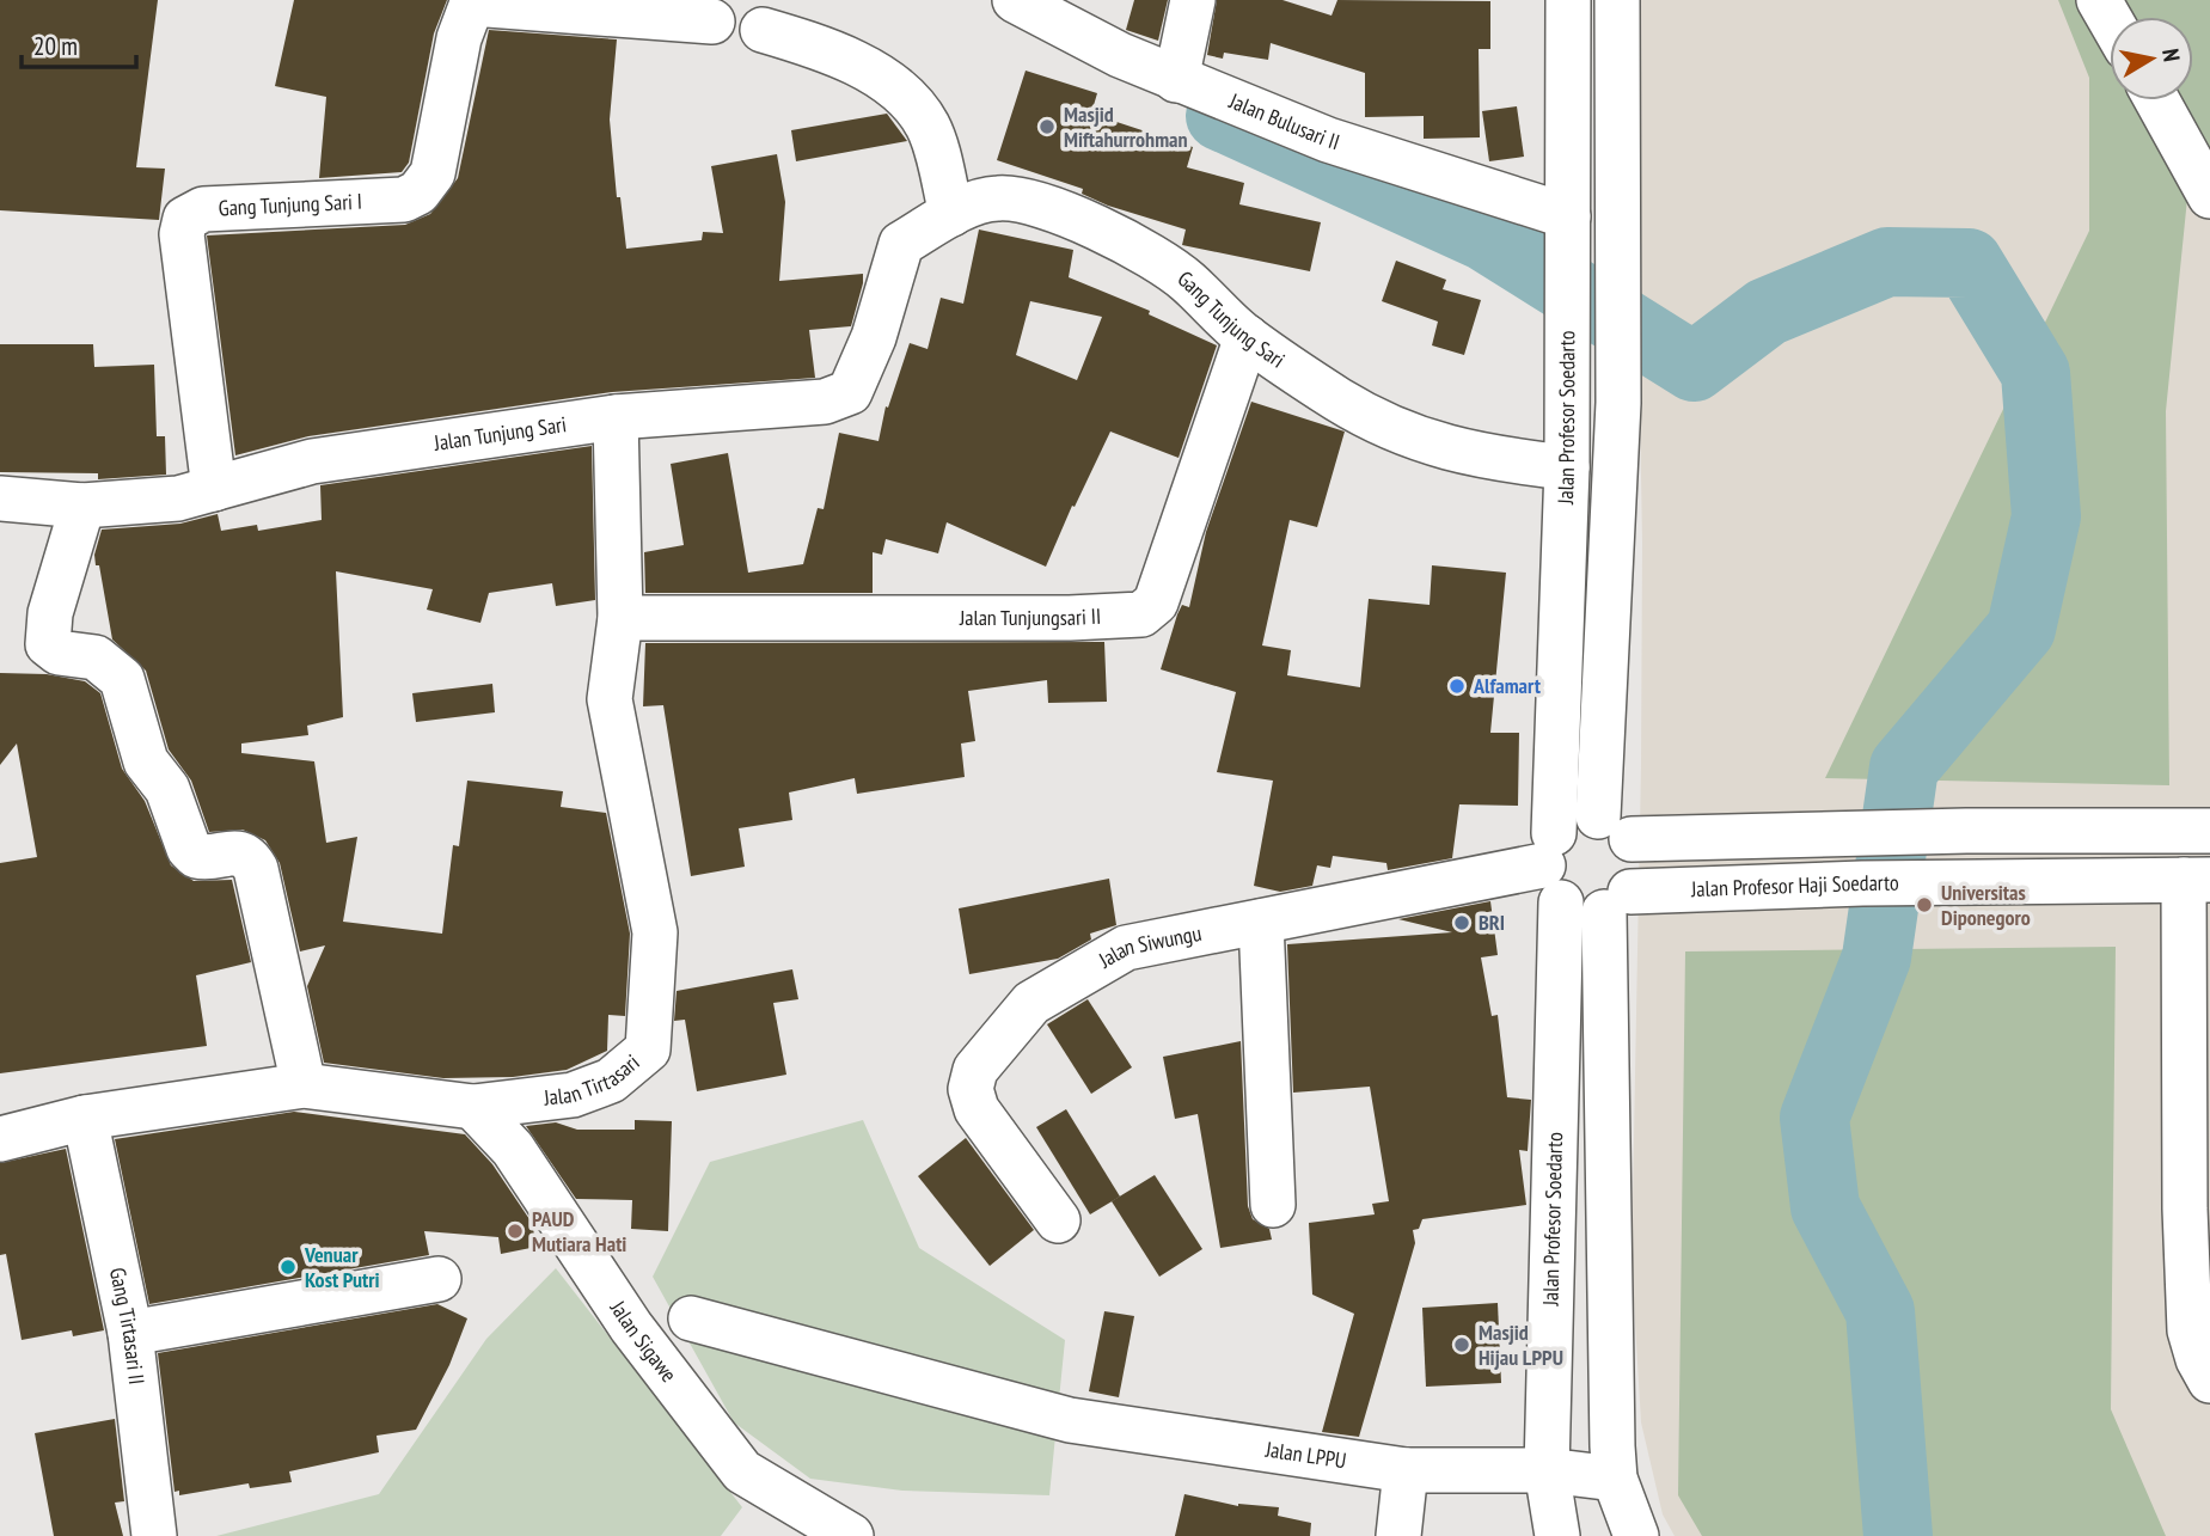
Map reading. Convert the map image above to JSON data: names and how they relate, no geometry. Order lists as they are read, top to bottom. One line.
{"streets":{"street":["Jalan Bulusari II","Gang Tunjung Sari I","Gang Tunjung Sari","Jalan Profesor Soedarto","Jalan Tunjung Sari","Jalan Tunjungsari II","Jalan Profesor Haji Soedarto","Jalan Siwungu","Jalan Tirtasari","Gang Tirtasari II","Jalan Sigawe","Jalan LPPU"]},"crossings":[["Jalan Bulusari II","Jalan Profesor Soedarto"],["Gang Tunjung Sari I","Jalan Tunjung Sari"],["Gang Tunjung Sari","Jalan Profesor Soedarto"],["Gang Tunjung Sari","Jalan Tunjung Sari"],["Gang Tunjung Sari","Jalan Tunjungsari II"],["Jalan Profesor Soedarto","Jalan Profesor Haji Soedarto"],["Jalan Profesor Soedarto","Jalan Siwungu"],["Jalan Profesor Soedarto","Jalan LPPU"],["Jalan Tunjung Sari","Jalan Tirtasari"],["Jalan Tunjungsari II","Jalan Tirtasari"],["Jalan Profesor Haji Soedarto","Jalan Siwungu"],["Jalan Tirtasari","Gang Tirtasari II"],["Jalan Tirtasari","Jalan Sigawe"]],"places":["Masjid Miftahurrohman","Alfamart","Universitas Diponegoro","BRI","PAUD Mutiara Hati","Venuar Kost Putri","Masjid Hijau LPPU"],"scale_bar":"20 m","north":"right"}
